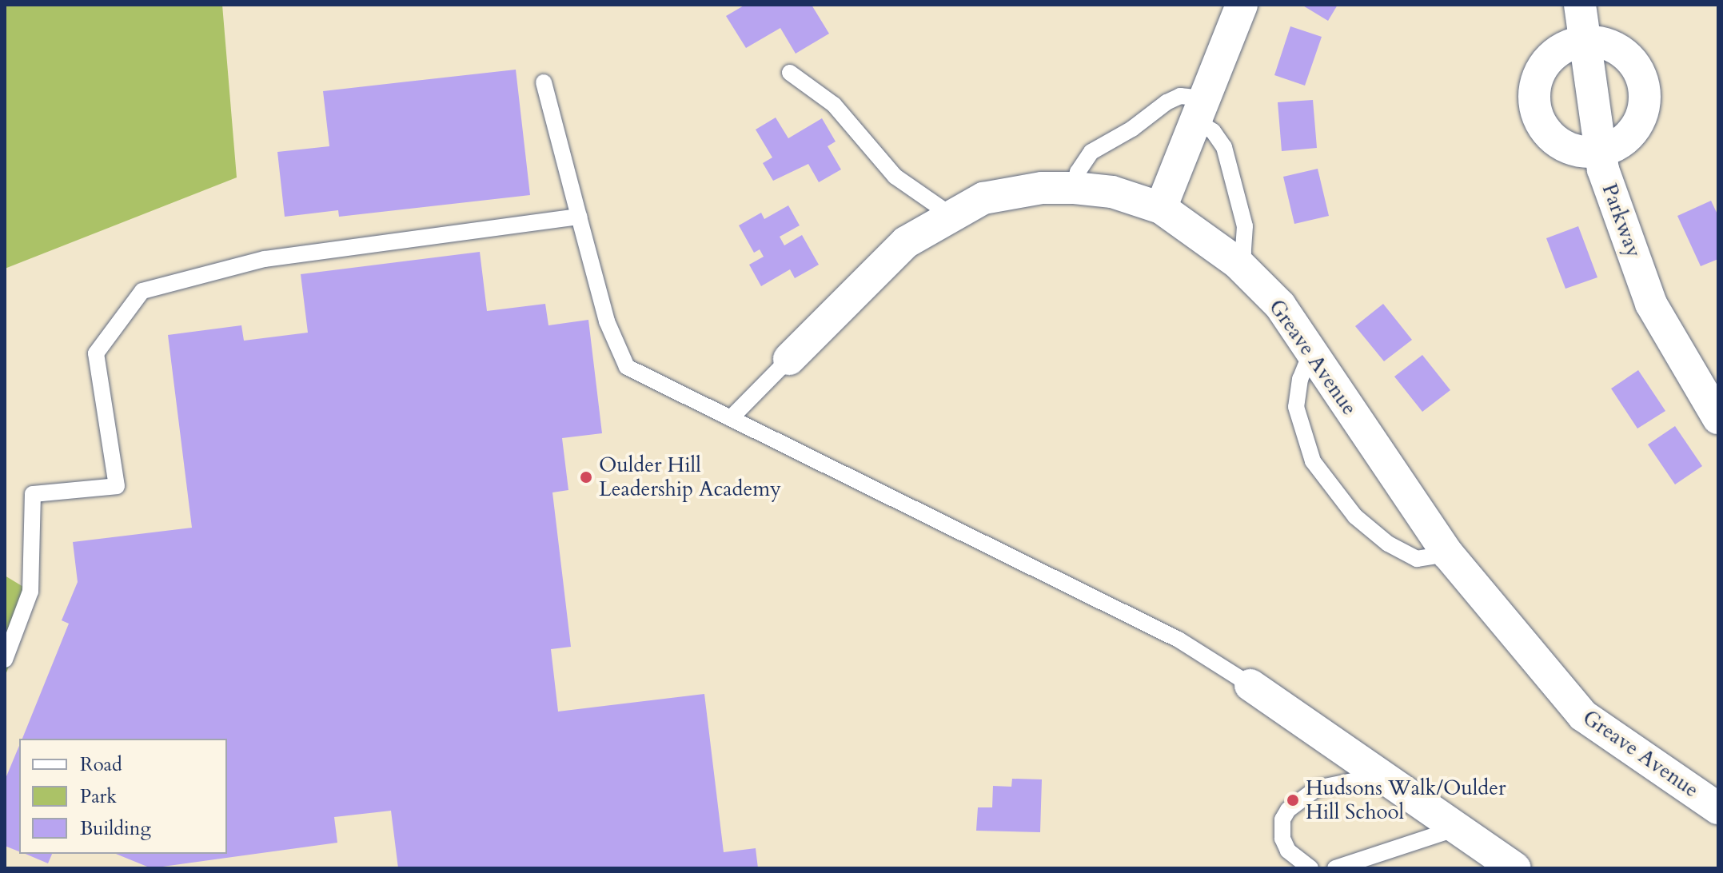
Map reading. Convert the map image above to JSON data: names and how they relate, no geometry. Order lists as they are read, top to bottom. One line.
{"streets":{"street":["Parkway","Greave Avenue"]},"places":["Oulder Hill Leadership Academy","Hudsons Walk/Oulder Hill School"],"legend":["Road","Park","Building"]}
